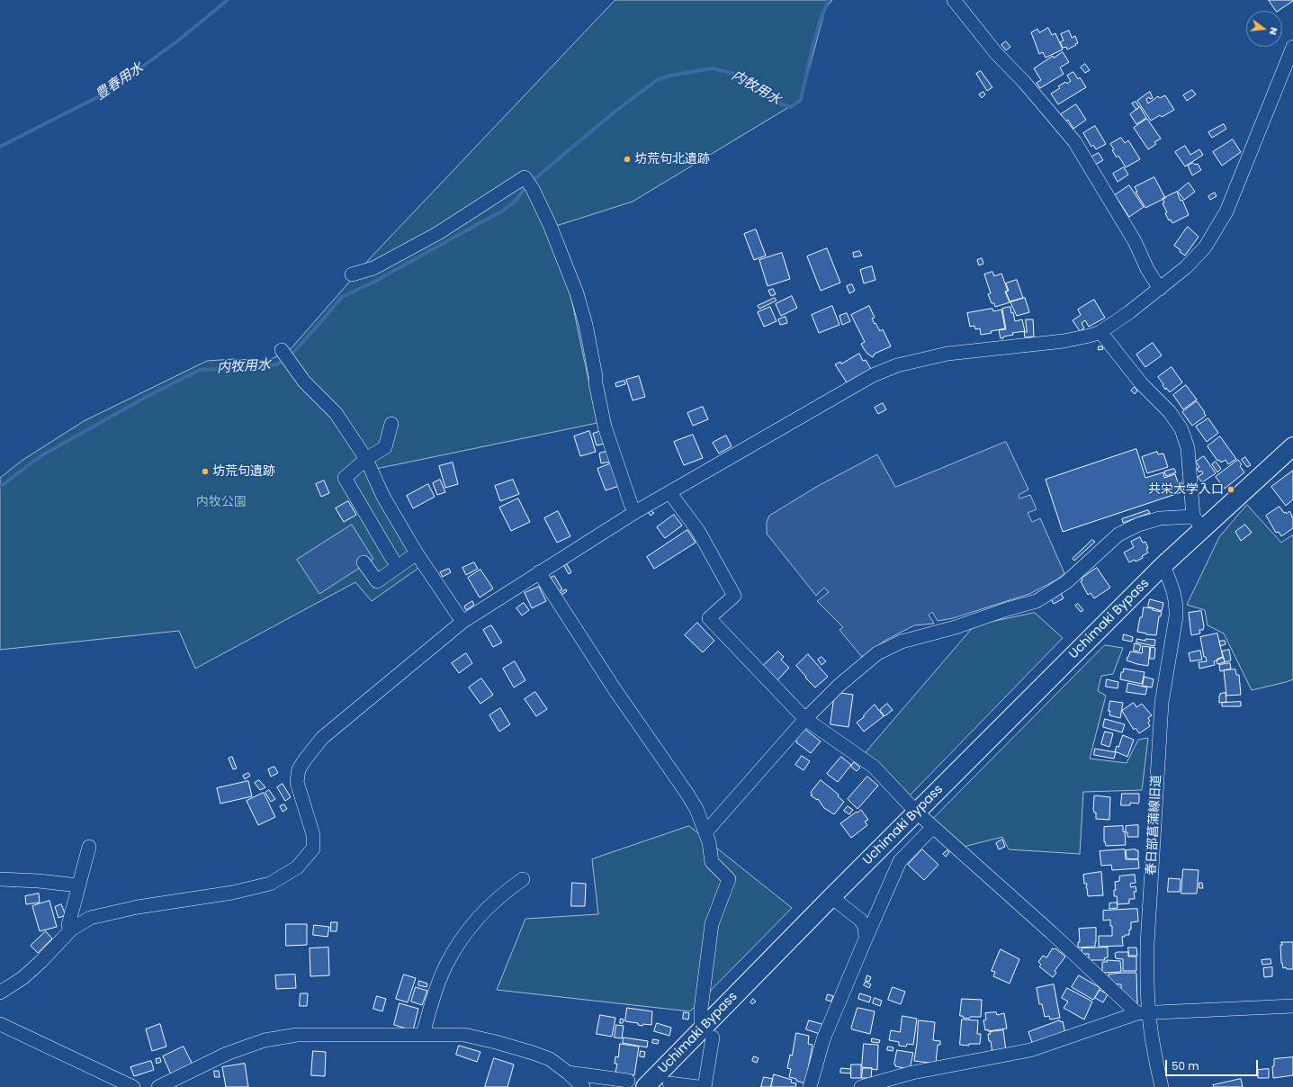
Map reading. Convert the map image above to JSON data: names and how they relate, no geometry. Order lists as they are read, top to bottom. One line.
{"streets":{"main road":["Uchimaki Bypass"],"street":["春日部菖蒲線旧道"]},"crossings":[["Uchimaki Bypass","春日部菖蒲線旧道"]],"water":["豊春用水","内牧用水"],"parks":["内牧公園"],"places":["坊荒句北遺跡","坊荒句遺跡","共栄大学入口"],"scale_bar":"50 m","north":"right"}
